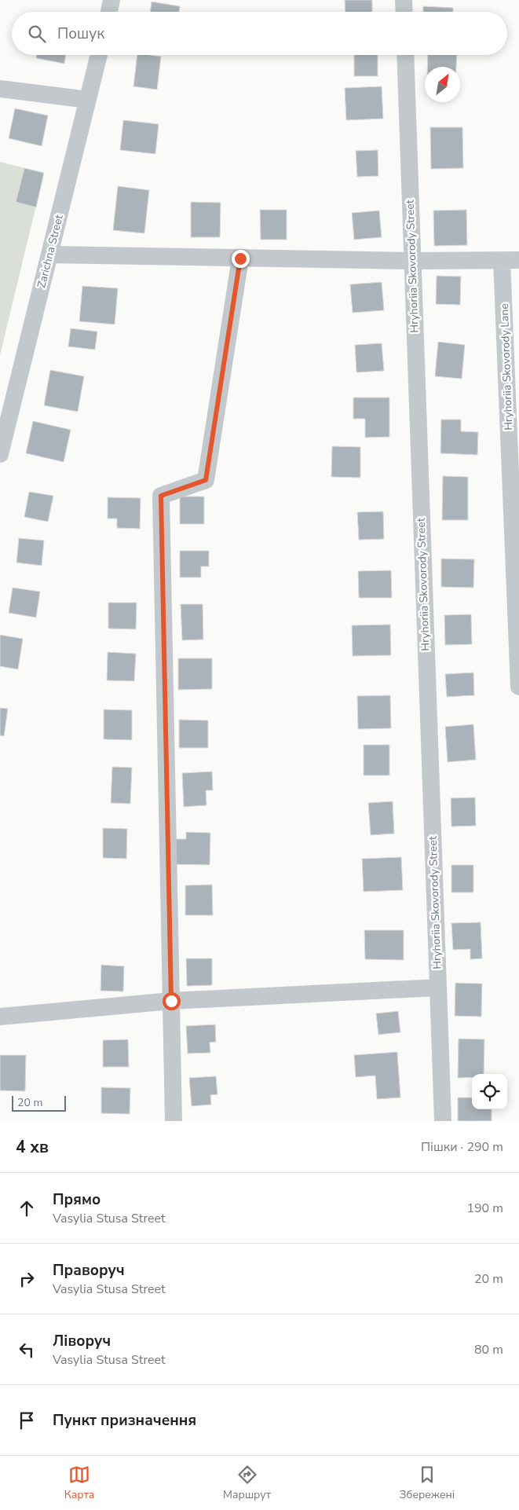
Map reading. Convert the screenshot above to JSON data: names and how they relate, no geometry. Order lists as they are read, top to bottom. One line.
{"streets":{"street":["Zarichna Street","Hryhoriia Skovorody Street","Hryhoriia Skovorody Lane"]},"scale_bar":"20 m","north":"top right","page":{"search":"Пошук","scale":"20 m","heading":["4 хв","Пішки · 290 m"],"list":[["Прямо","Vasylia Stusa Street","190 m"],["Праворуч","Vasylia Stusa Street","20 m"],["Ліворуч","Vasylia Stusa Street","80 m"],"Пункт призначення"],"nav":["Карта","Маршрут","Збережені"]}}
